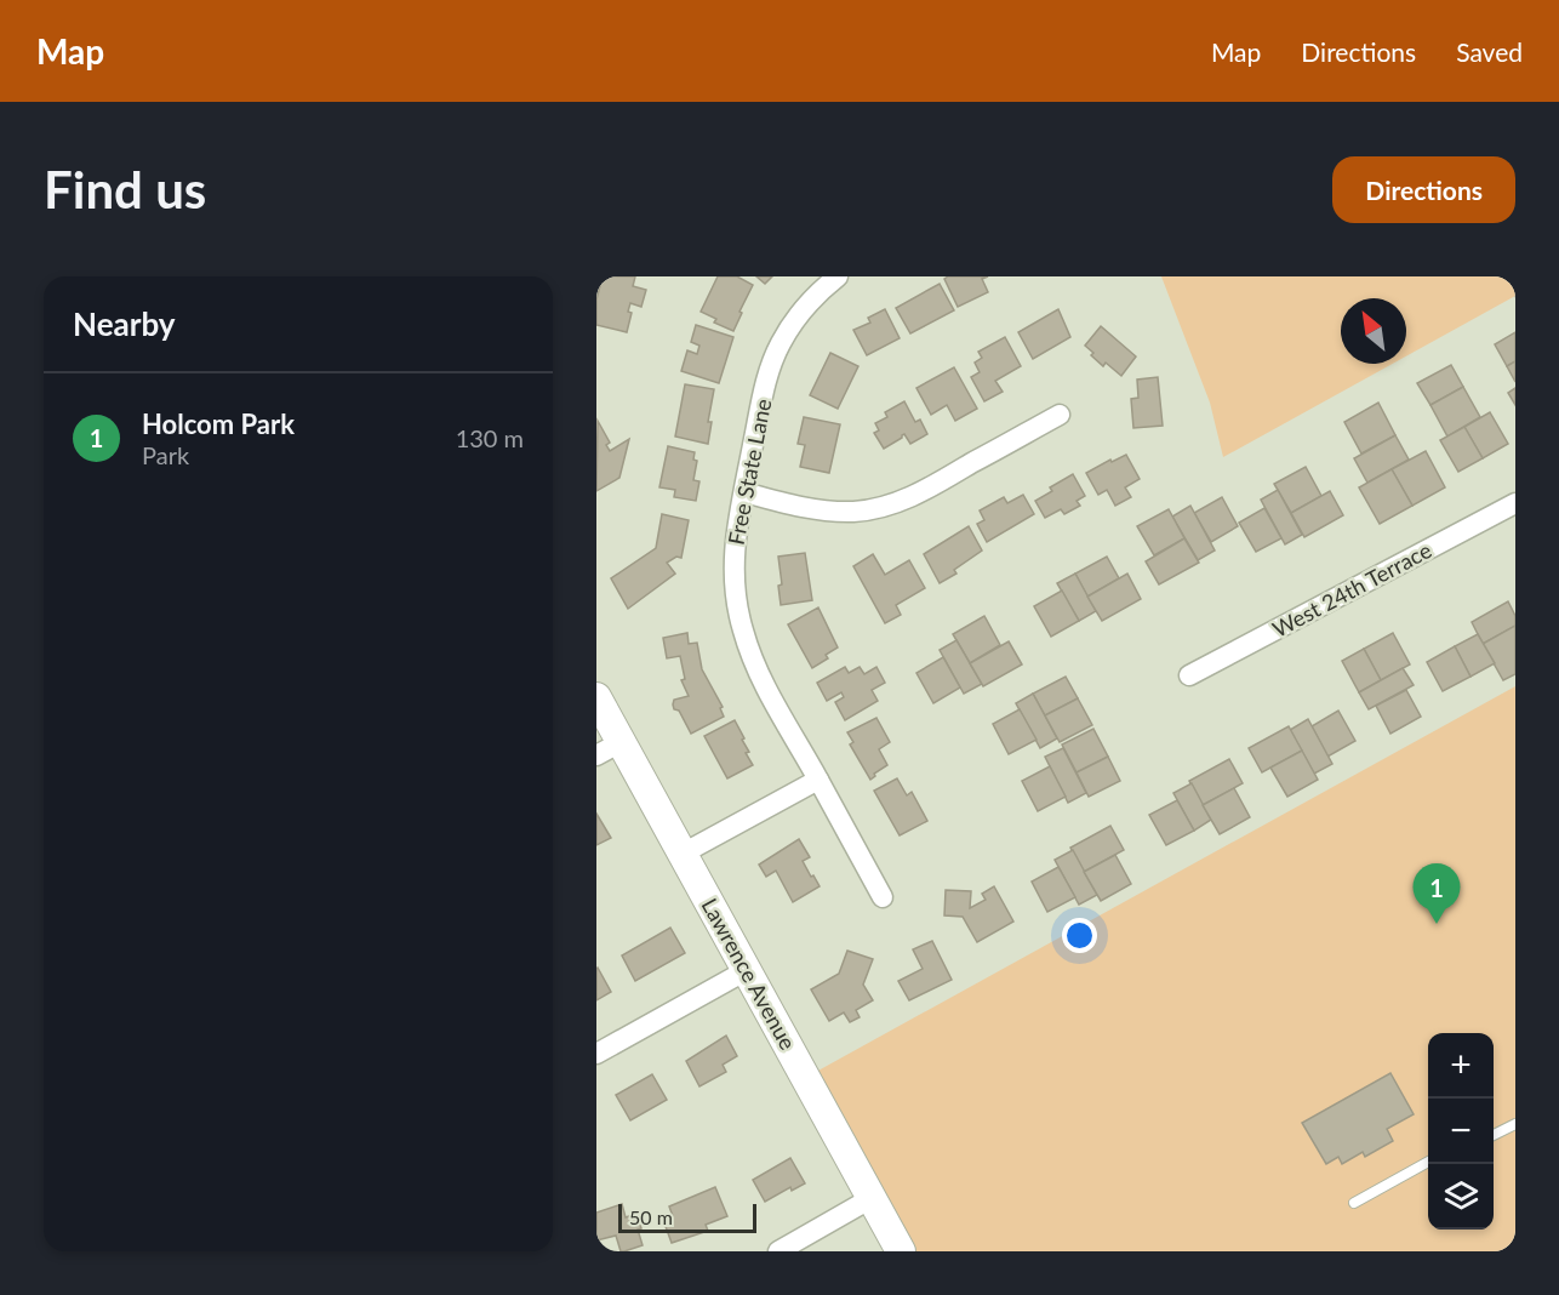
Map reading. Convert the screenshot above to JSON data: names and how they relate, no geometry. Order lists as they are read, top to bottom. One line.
{"streets":{"street":["Free State Lane","West 24th Terrace","Lawrence Avenue"]},"scale_bar":"50 m","north":"top left","page":{"header":"Map","nav":["Map","Directions","Saved"],"buttons":"Directions","title":"Find us","heading":"Nearby","list":[{"mark":"1","name":"Holcom Park","note":"Park","value":"130 m"}],"pins":"1","map_buttons":["+","−"],"scale":"50 m"}}
